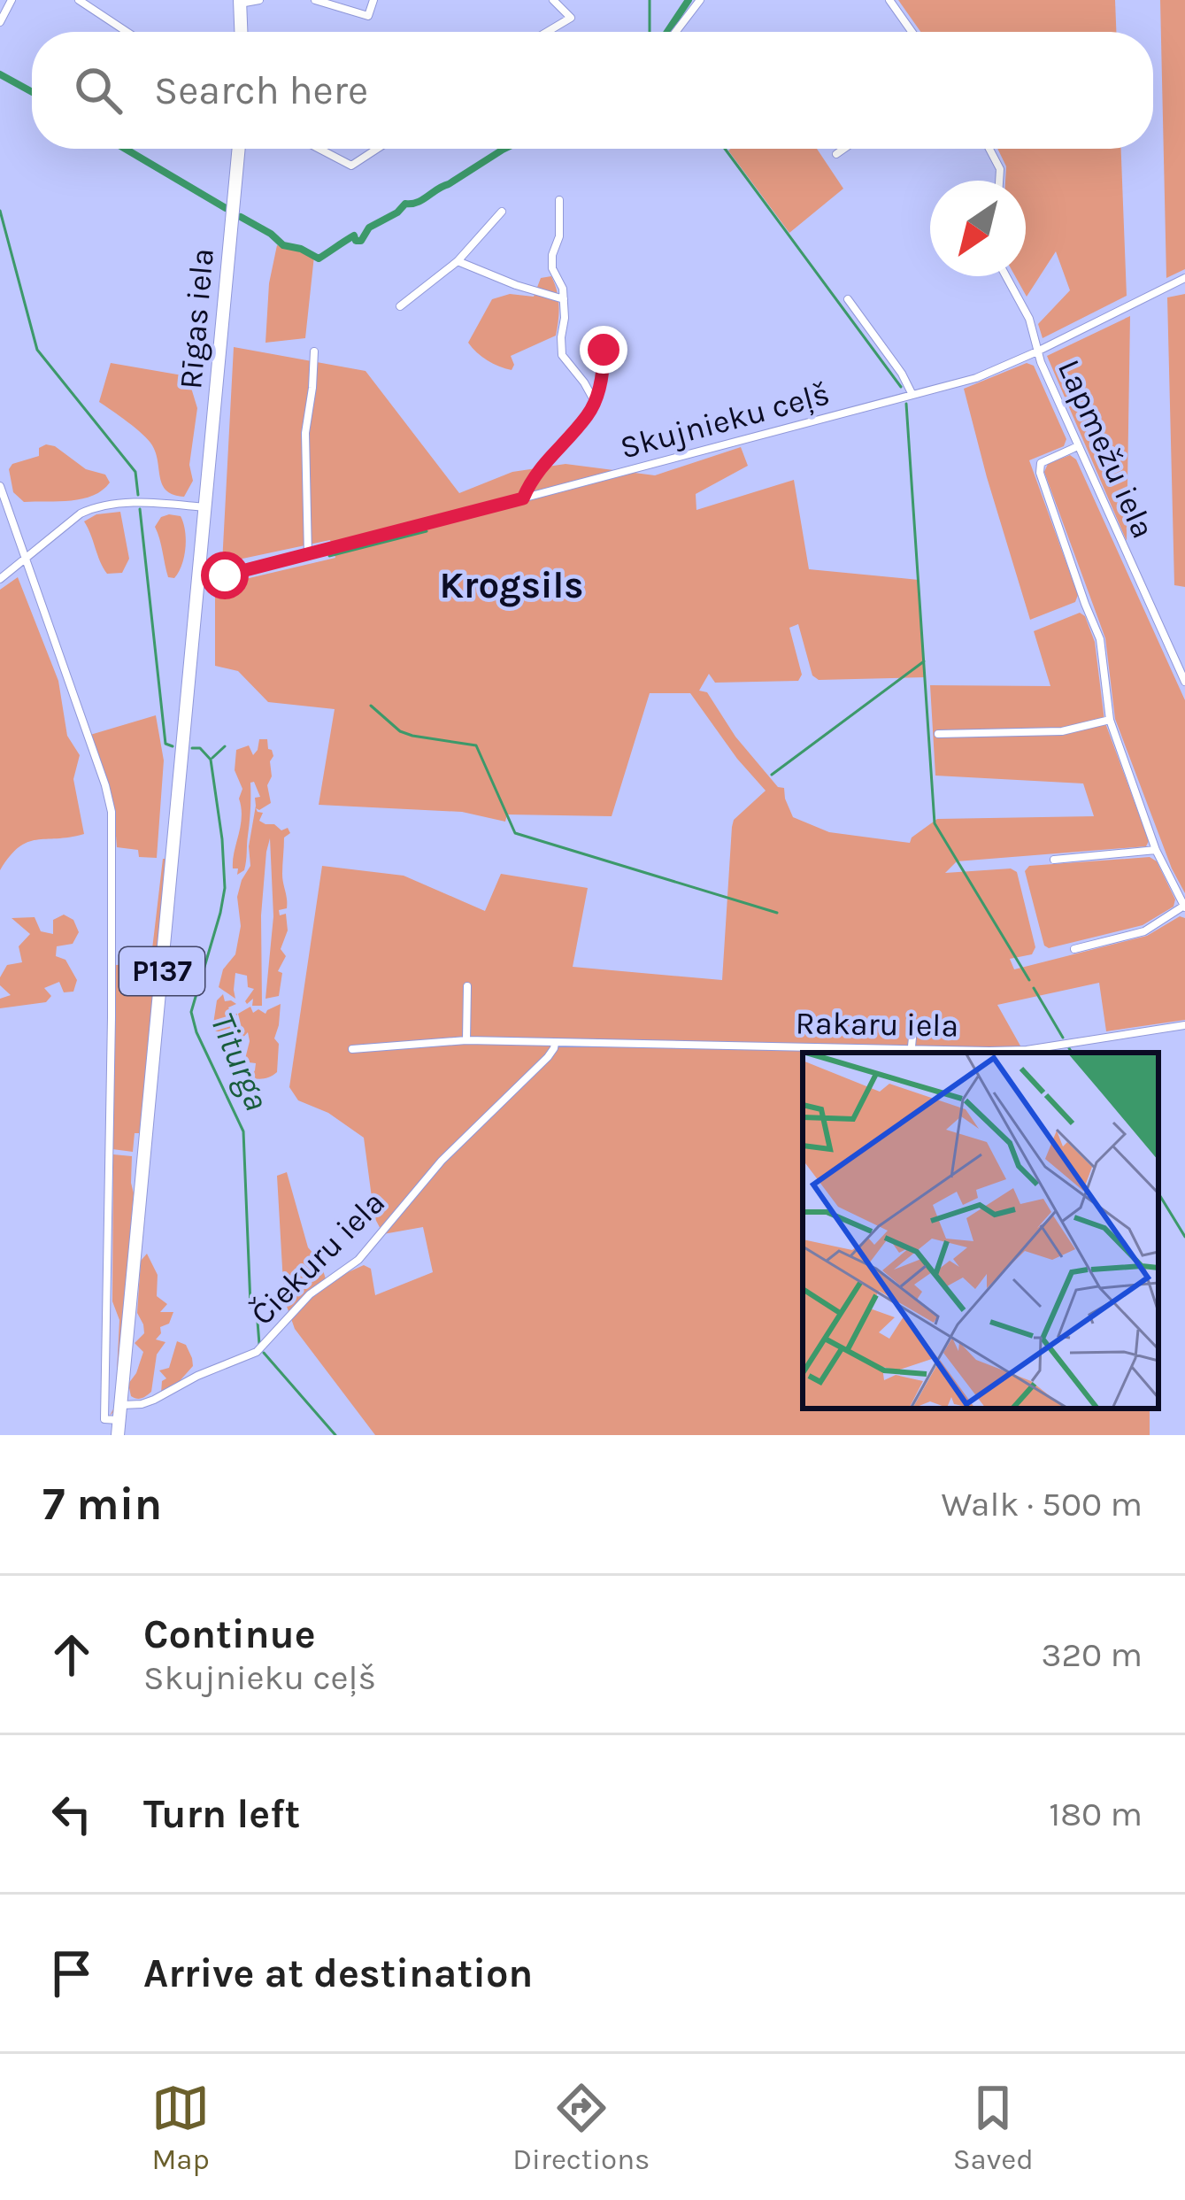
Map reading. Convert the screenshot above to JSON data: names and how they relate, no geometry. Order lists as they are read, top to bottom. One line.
{"streets":{"main road":["Rīgas iela","P137"],"street":["Skujnieku ceļš","Lapmežu iela","Rakaru iela","Čiekuru iela"]},"crossings":[["Rīgas iela","P137"],["Skujnieku ceļš","Lapmežu iela"],["Skujnieku ceļš","P137"],["P137","Čiekuru iela"],["Rakaru iela","Čiekuru iela"]],"districts":["Krogsils"],"water":["Titurga"],"north":"bottom left","page":{"search":"Search here","heading":["7 min","Walk · 500 m"],"list":[["Continue","Skujnieku ceļš","320 m"],["Turn left","180 m"],"Arrive at destination"],"nav":["Map","Directions","Saved"]}}
